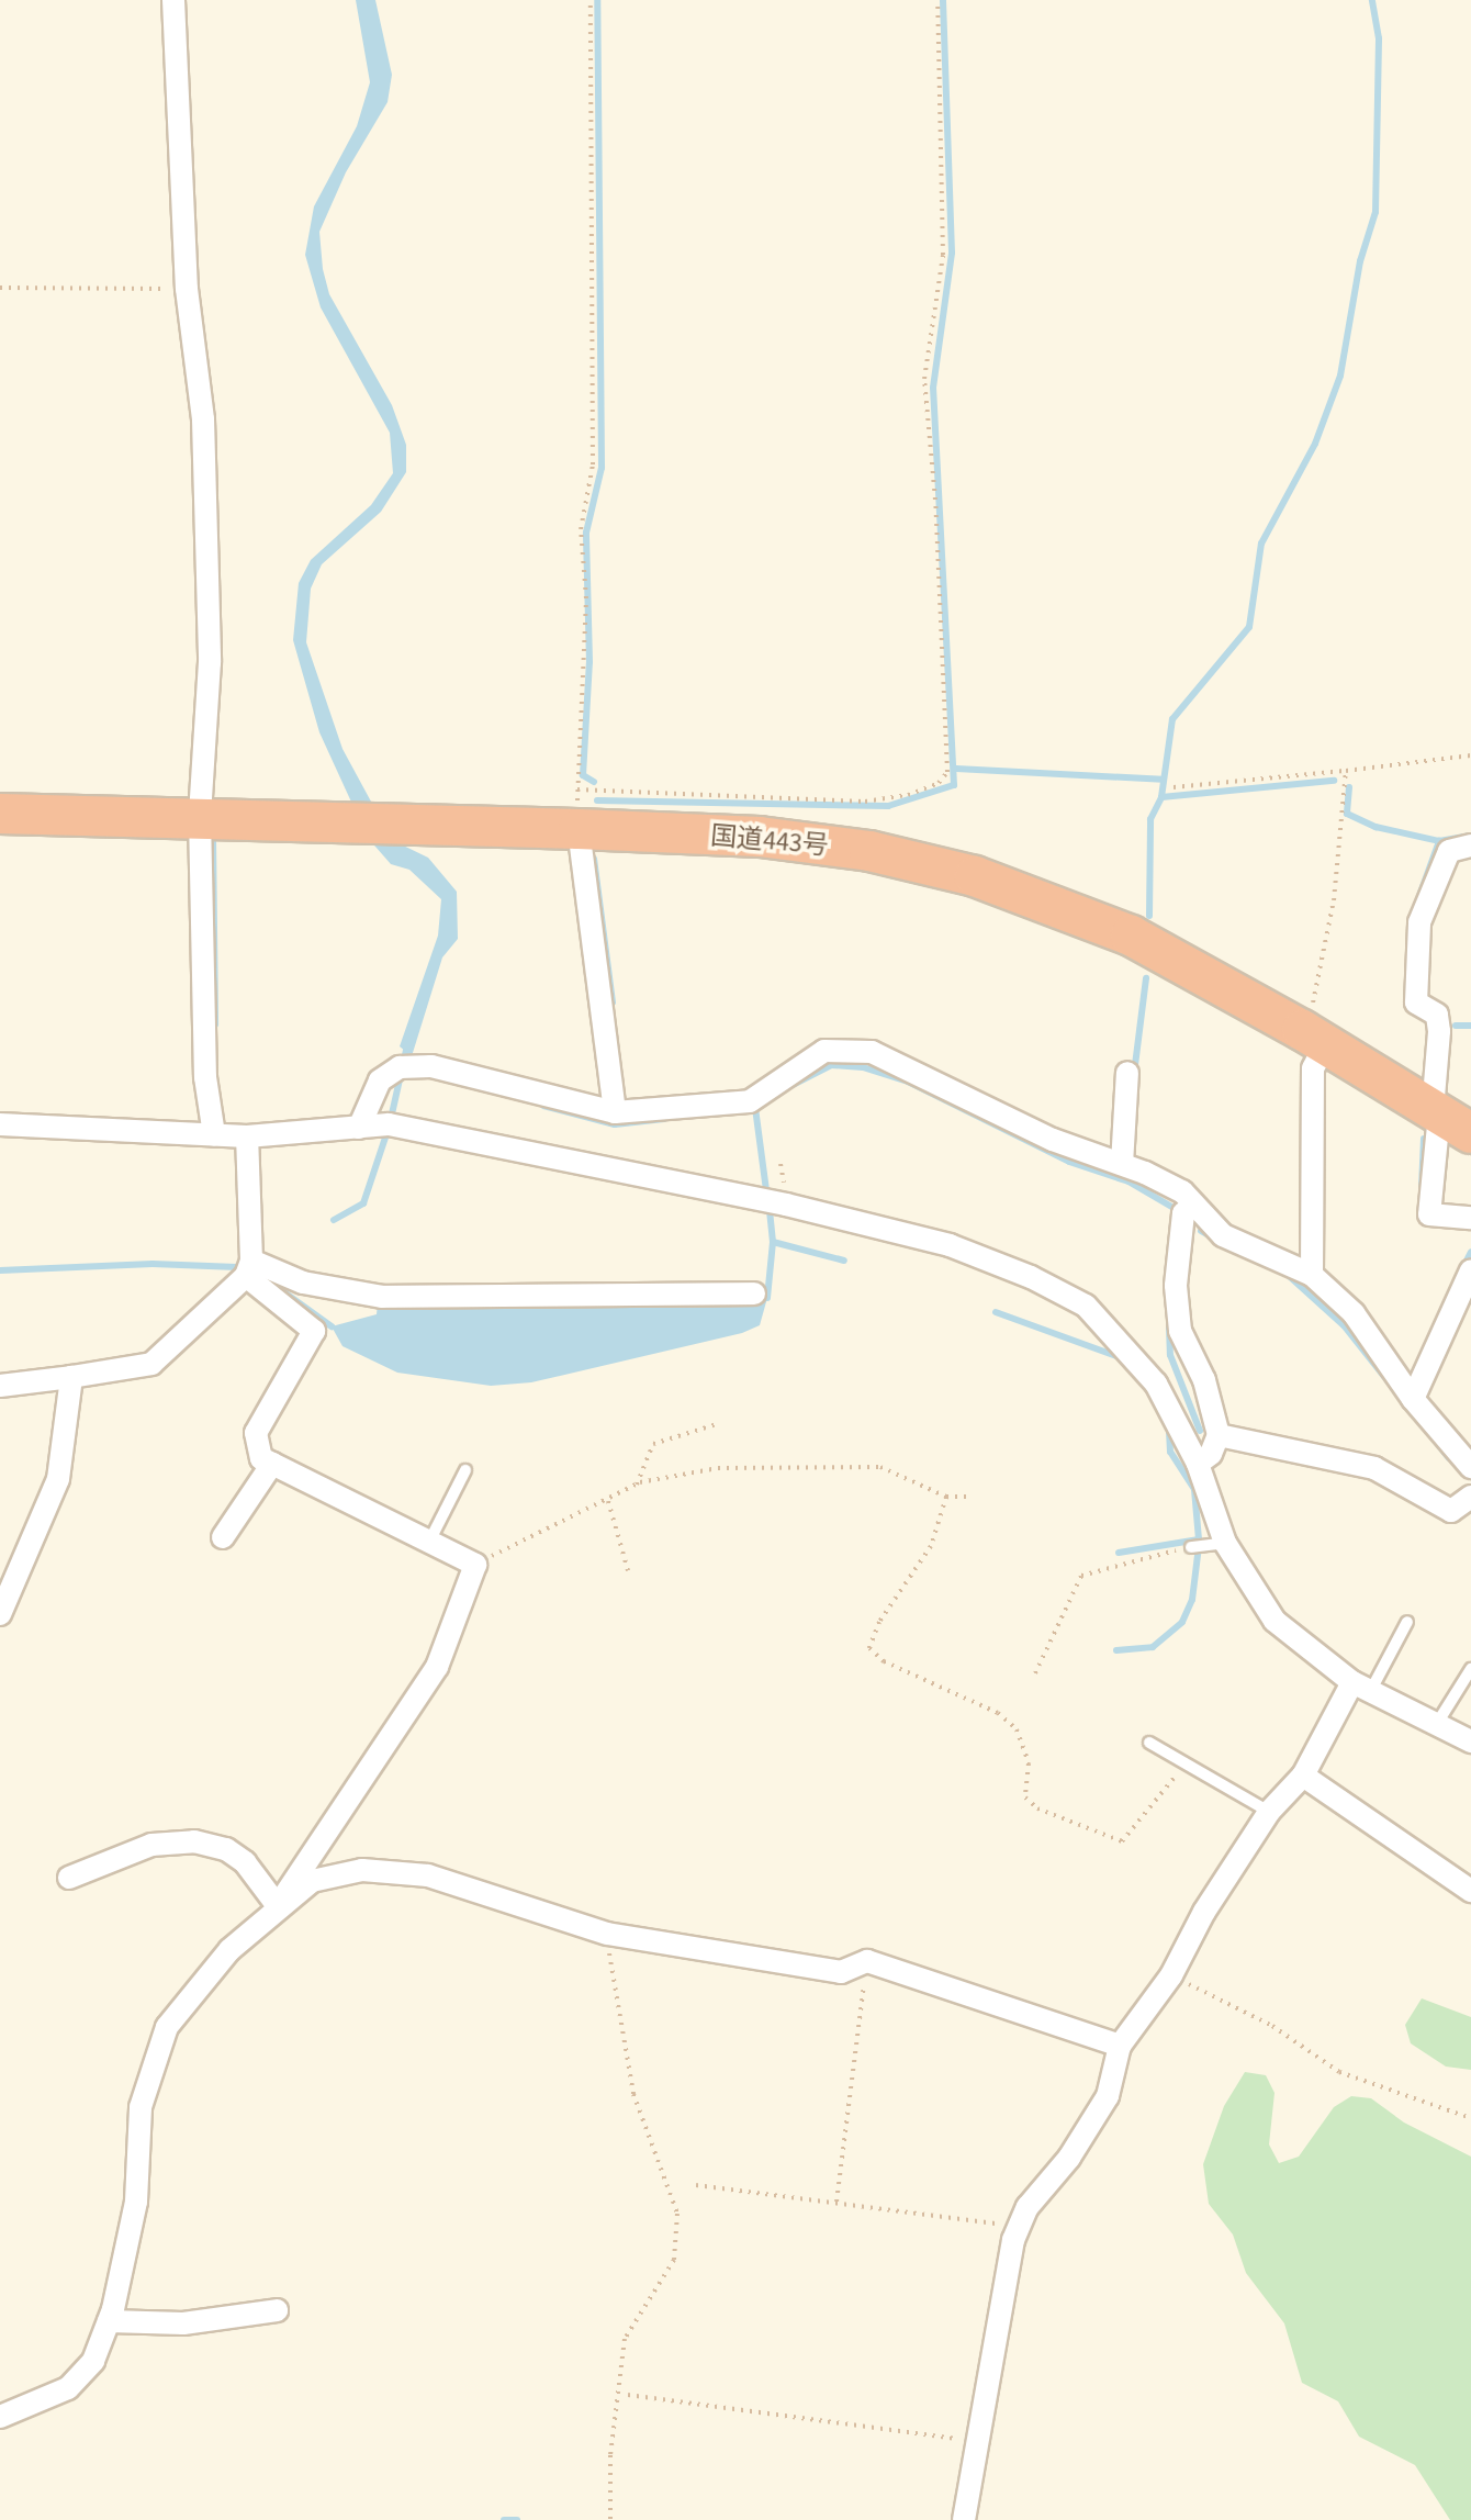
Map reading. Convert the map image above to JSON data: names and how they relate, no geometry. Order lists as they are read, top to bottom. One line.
{"streets":{"highway":["国道443号"]}}
